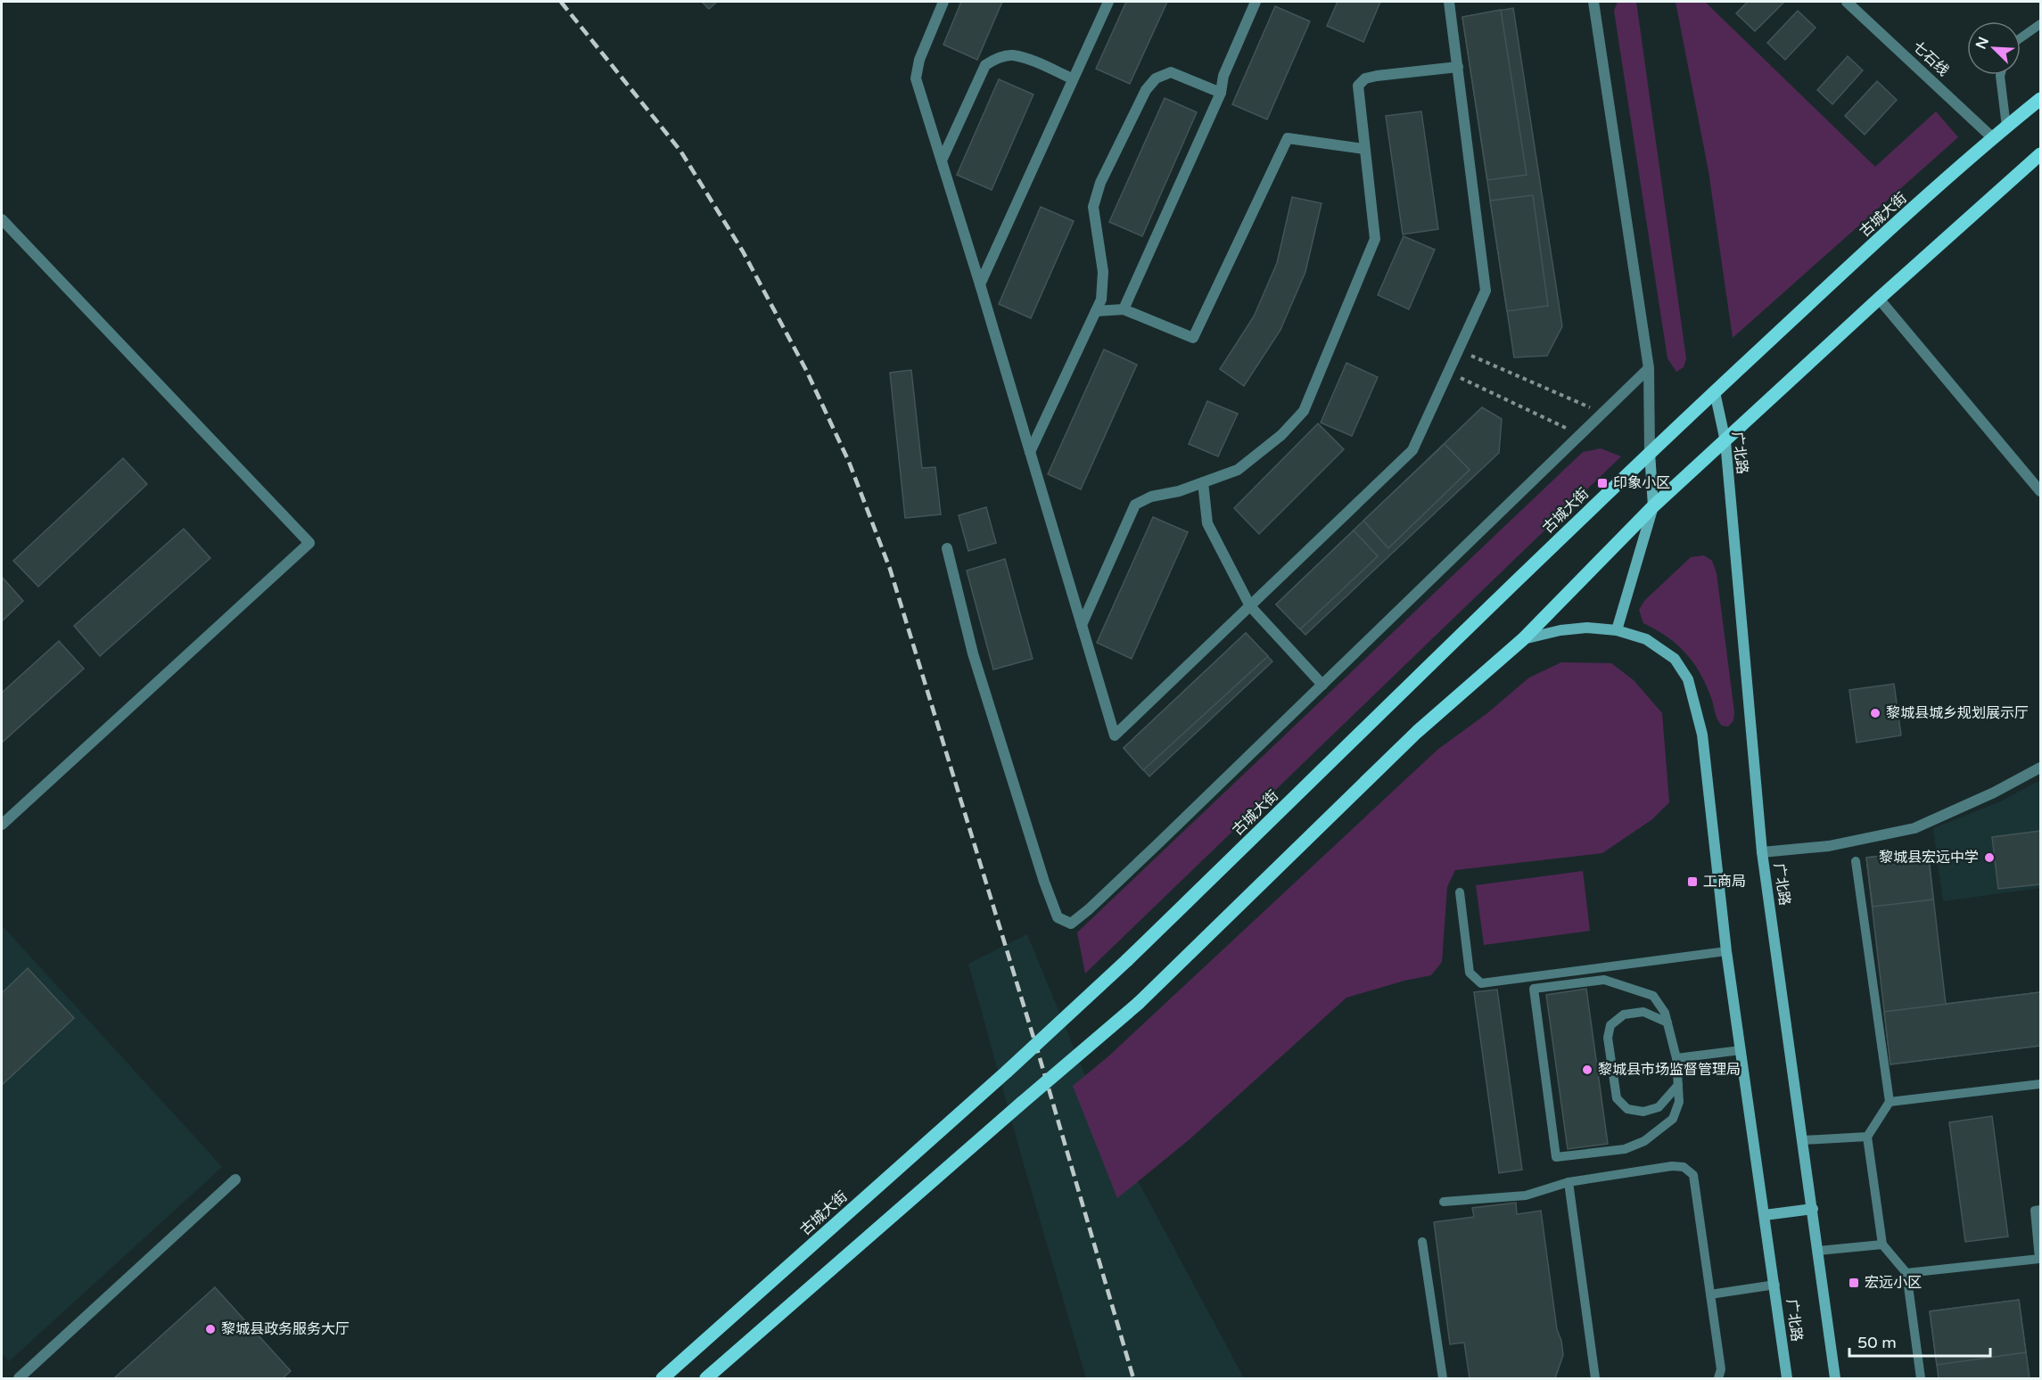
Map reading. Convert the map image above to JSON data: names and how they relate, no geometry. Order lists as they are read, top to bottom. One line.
{"streets":{"main road":["古城大街","广北路"],"street":["七石线"]},"crossings":[["七石线","古城大街"],["古城大街","广北路"]],"places":{"transit":["印象小区","工商局","宏远小区"],"other":["黎城县城乡规划展示厅","黎城县宏远中学","黎城县市场监督管理局","黎城县政务服务大厅"]},"scale_bar":"50 m","north":"top left"}
